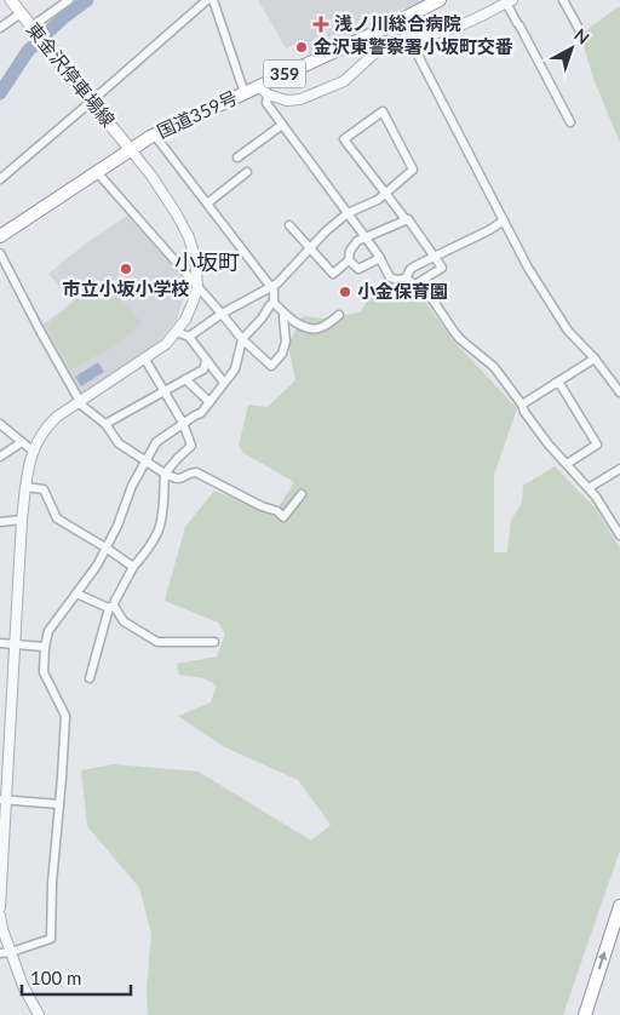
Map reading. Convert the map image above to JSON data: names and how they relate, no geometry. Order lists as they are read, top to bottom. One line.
{"streets":{"highway":["359","国道359号"],"main road":["東金沢停車場線"]},"crossings":[["東金沢停車場線","国道359号"]],"districts":["小坂町"],"places":{"health":["浅ノ川総合病院"],"other":["金沢東警察署小坂町交番","市立小坂小学校","小金保育園"]},"scale_bar":"100 m","north":"top right"}
